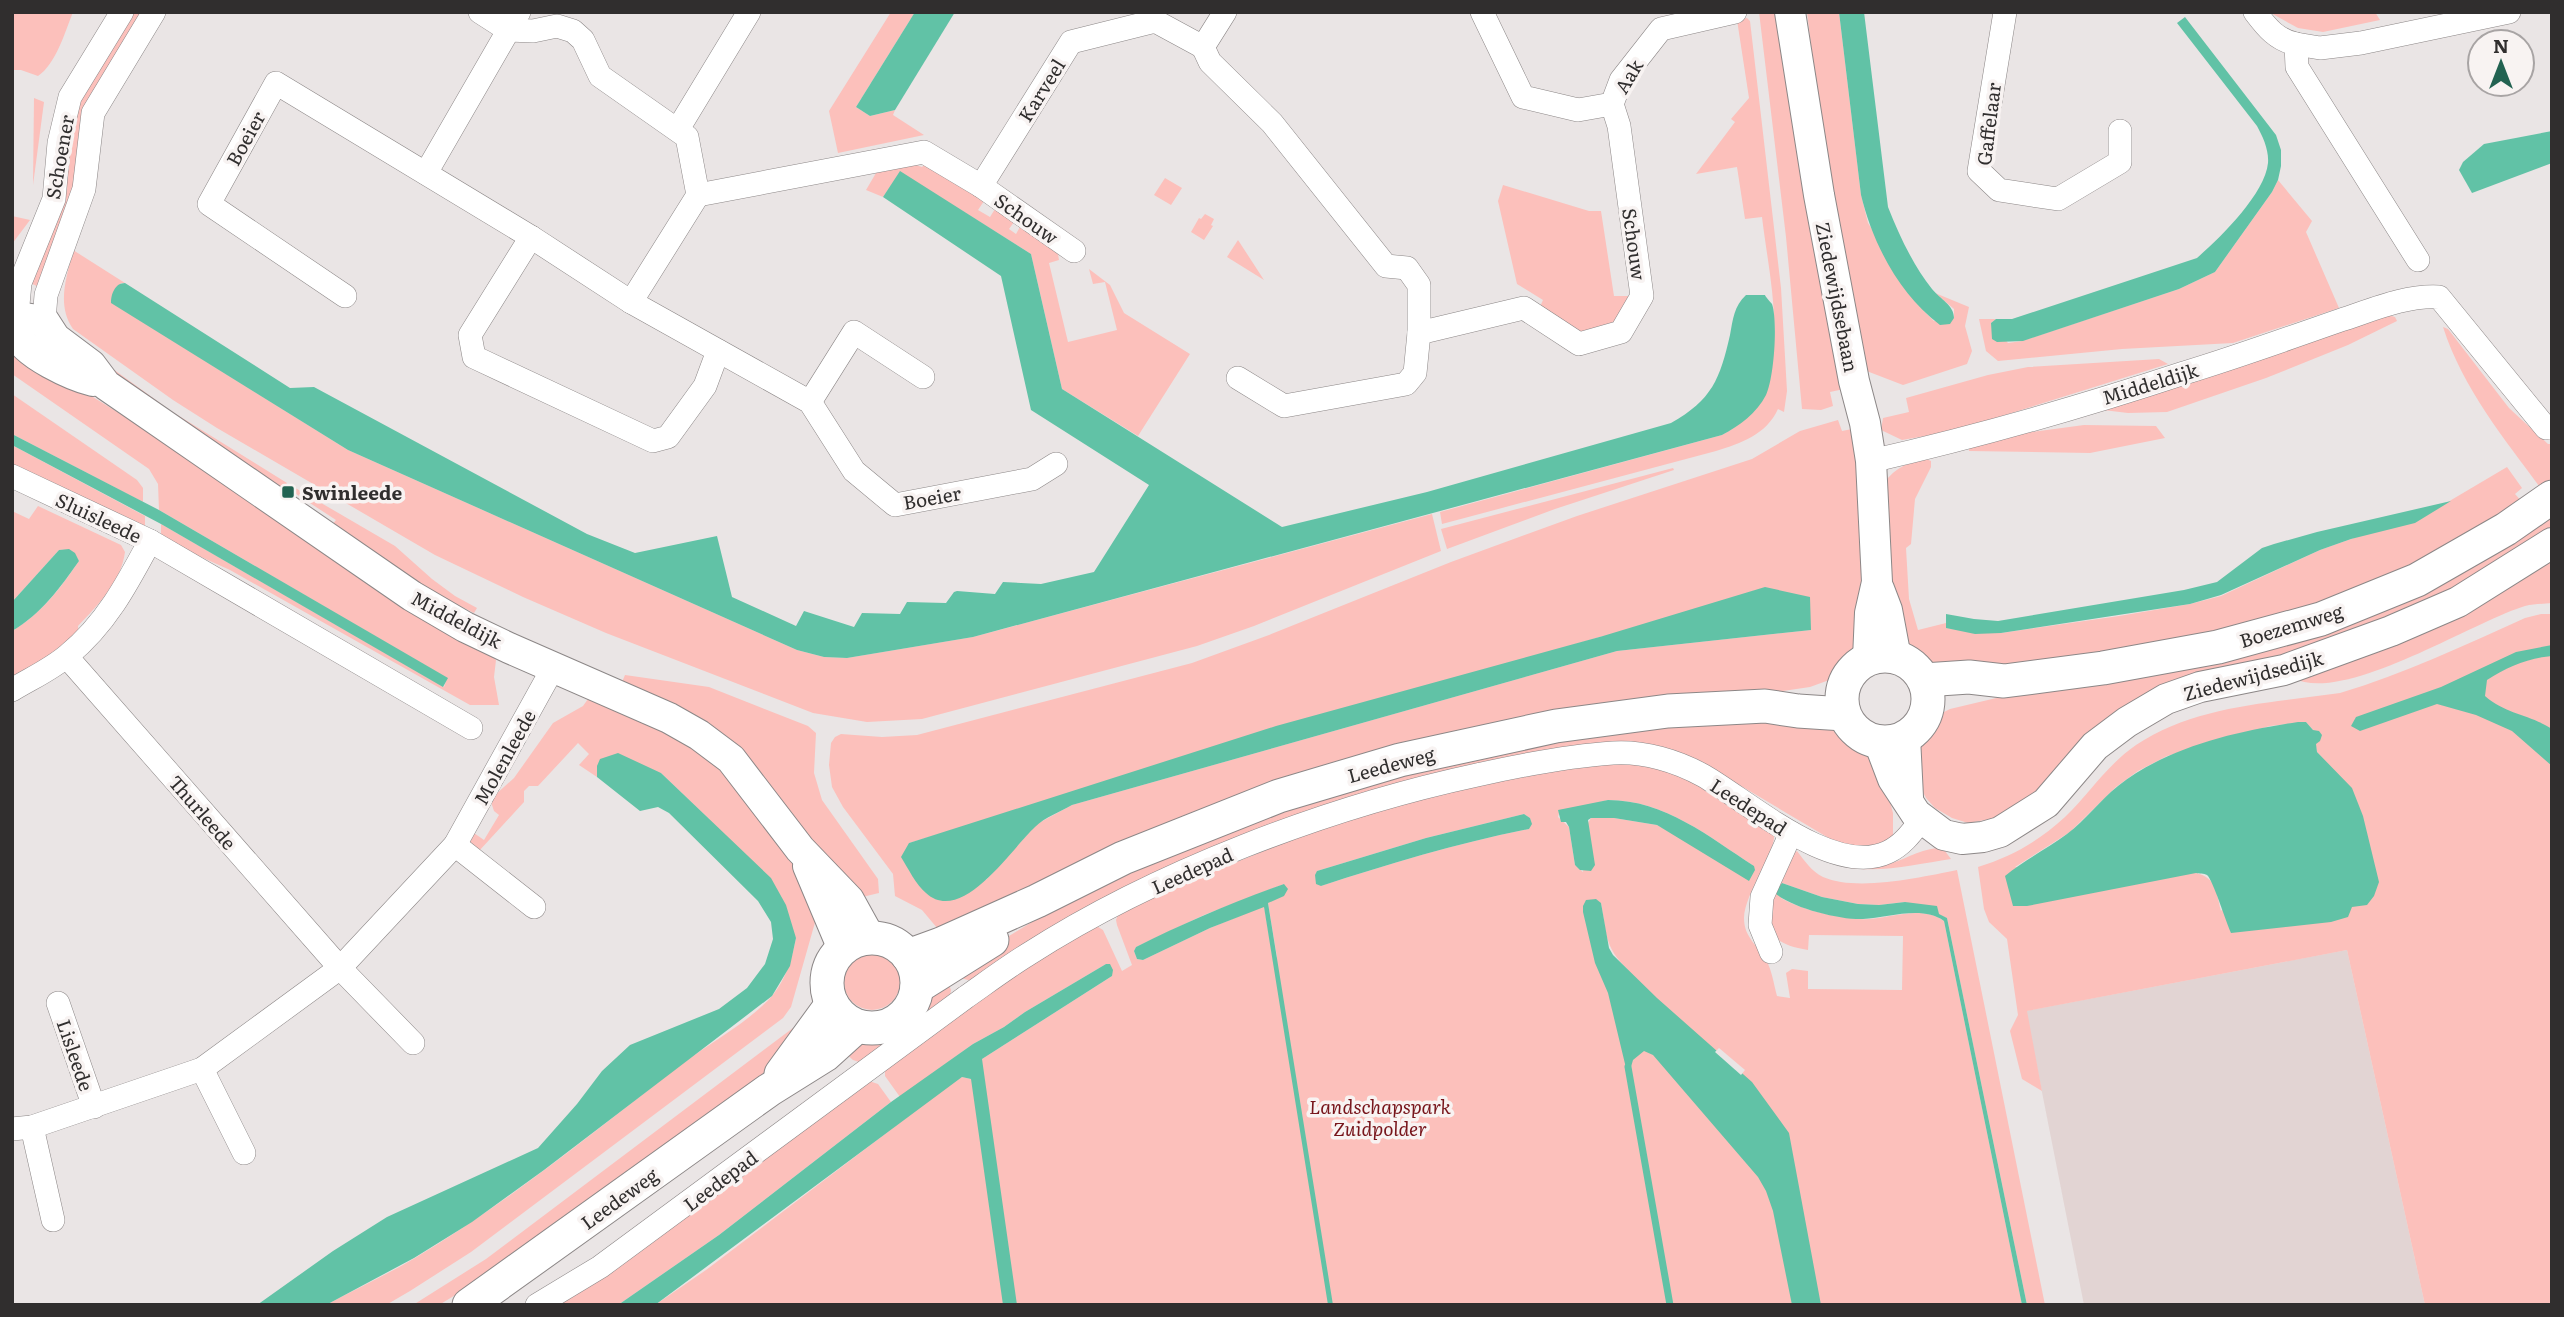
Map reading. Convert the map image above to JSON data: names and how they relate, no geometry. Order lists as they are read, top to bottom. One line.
{"streets":{"main road":["Boezemweg","Leedeweg"],"street":["Aak","Karveel","Gaffelaar","Boeier","Schoener","Schouw","Ziedewijdsebaan","Middeldijk","Sluisleede","Ziedewijdsedijk","Molenleede","Leedepad","Thurleede","Lisleede"]},"crossings":[["Aak","Schouw"],["Karveel","Schouw"],["Schoener","Middeldijk"],["Ziedewijdsebaan","Middeldijk"],["Ziedewijdsebaan","Boezemweg"],["Ziedewijdsebaan","Ziedewijdsedijk"],["Ziedewijdsebaan","Leedeweg"],["Middeldijk","Molenleede"],["Middeldijk","Leedeweg"],["Sluisleede","Thurleede"],["Boezemweg","Ziedewijdsedijk"],["Boezemweg","Leedeweg"],["Ziedewijdsedijk","Leedeweg"],["Ziedewijdsedijk","Leedepad"],["Molenleede","Thurleede"],["Molenleede","Lisleede"]],"parks":["Landschapspark Zuidpolder"],"places":{"transit":["Swinleede"]},"north":"top"}
